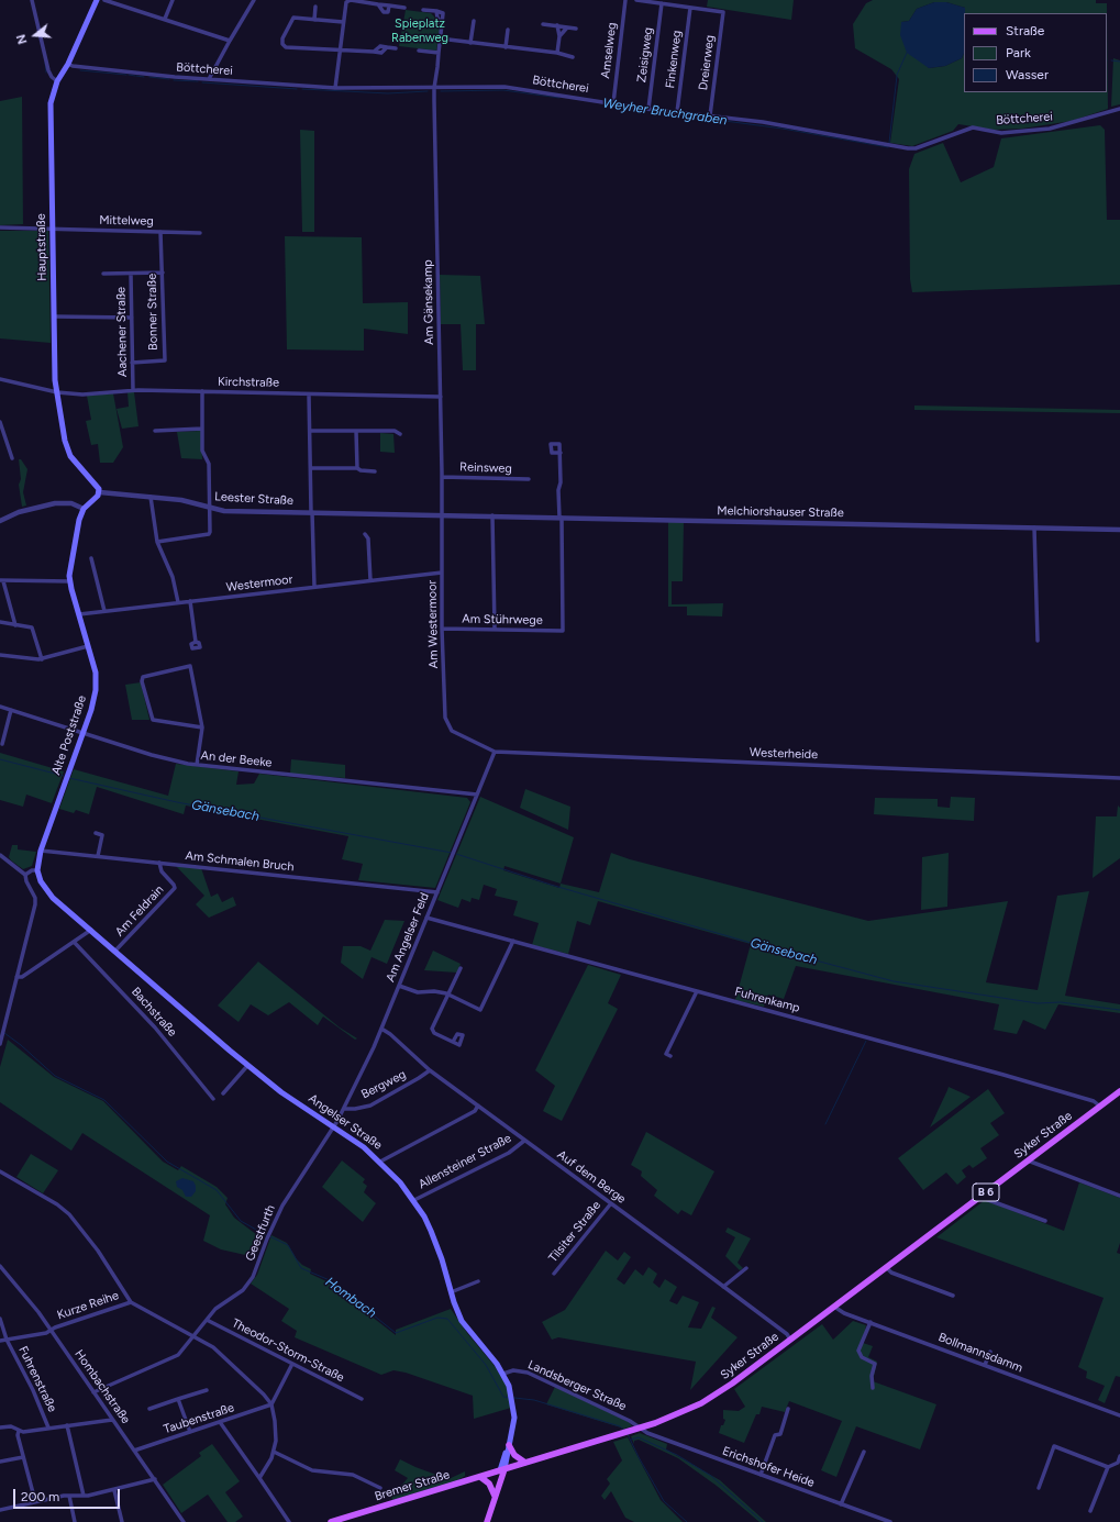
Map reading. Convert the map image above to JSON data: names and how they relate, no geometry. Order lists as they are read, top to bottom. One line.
{"streets":{"main road":["Hauptstraße","Alte Poststraße","Angelser Straße","Syker Straße","B 6","Bremer Straße"],"street":["Amselweg","Zeisigweg","Finkenweg","Dreierweg","Böttcherei","Mittelweg","Am Gänsekamp","Bonner Straße","Aachener Straße","Kirchstraße","Reinsweg","Leester Straße","Melchiorshauser Straße","Westermoor","Am Stührwege","Am Westermoor","Westerheide","An der Beeke","Am Schmalen Bruch","Am Feldrain","Am Angelser Feld","Fuhrenkamp","Bachstraße","Bergweg","Allensteiner Straße","Auf dem Berge","Tilsiter Straße","Geestfurth","Kurze Reihe","Theodor-Storm-Straße","Bollmannsdamm","Fuhrenstraße","Landsberger Straße","Hombachstraße","Taubenstraße","Erichshofer Heide"]},"crossings":[["Amselweg","Böttcherei"],["Zeisigweg","Böttcherei"],["Finkenweg","Dreierweg"],["Finkenweg","Böttcherei"],["Dreierweg","Böttcherei"],["Böttcherei","Hauptstraße"],["Böttcherei","Am Gänsekamp"],["Mittelweg","Hauptstraße"],["Mittelweg","Bonner Straße"],["Hauptstraße","Kirchstraße"],["Hauptstraße","Leester Straße"],["Am Gänsekamp","Kirchstraße"],["Am Gänsekamp","Reinsweg"],["Am Gänsekamp","Leester Straße"],["Am Gänsekamp","Melchiorshauser Straße"],["Am Gänsekamp","Am Westermoor"],["Bonner Straße","Aachener Straße"],["Aachener Straße","Kirchstraße"],["Leester Straße","Melchiorshauser Straße"],["Leester Straße","Am Westermoor"],["Melchiorshauser Straße","Am Stührwege"],["Melchiorshauser Straße","Am Westermoor"],["Westermoor","Am Westermoor"],["Westermoor","Alte Poststraße"],["Am Stührwege","Am Westermoor"],["Am Westermoor","Westerheide"],["Alte Poststraße","An der Beeke"],["Alte Poststraße","Am Schmalen Bruch"],["Alte Poststraße","Angelser Straße"],["Westerheide","Am Angelser Feld"],["An der Beeke","Am Angelser Feld"],["Am Schmalen Bruch","Am Feldrain"],["Am Schmalen Bruch","Am Angelser Feld"],["Am Feldrain","Angelser Straße"],["Am Angelser Feld","Fuhrenkamp"],["Am Angelser Feld","Bergweg"],["Am Angelser Feld","Angelser Straße"],["Am Angelser Feld","Auf dem Berge"],["Am Angelser Feld","Geestfurth"],["Fuhrenkamp","Syker Straße"],["Bergweg","Auf dem Berge"],["Angelser Straße","Syker Straße"],["Angelser Straße","Allensteiner Straße"],["Angelser Straße","Geestfurth"],["Angelser Straße","Landsberger Straße"],["Angelser Straße","Bremer Straße"],["Syker Straße","Auf dem Berge"],["Syker Straße","Bollmannsdamm"],["Syker Straße","Landsberger Straße"],["Syker Straße","Erichshofer Heide"],["Syker Straße","Bremer Straße"],["Allensteiner Straße","Auf dem Berge"],["Auf dem Berge","Tilsiter Straße"],["Geestfurth","Theodor-Storm-Straße"],["Geestfurth","Hombachstraße"],["Kurze Reihe","Fuhrenstraße"],["Kurze Reihe","Hombachstraße"],["Landsberger Straße","Erichshofer Heide"],["Hombachstraße","Taubenstraße"]],"water":["Weyher Bruchgraben","Gänsebach","Hombach"],"parks":["Spieplatz Rabenweg"],"legend":["Straße","Park","Wasser"],"scale_bar":"200 m","north":"left"}
